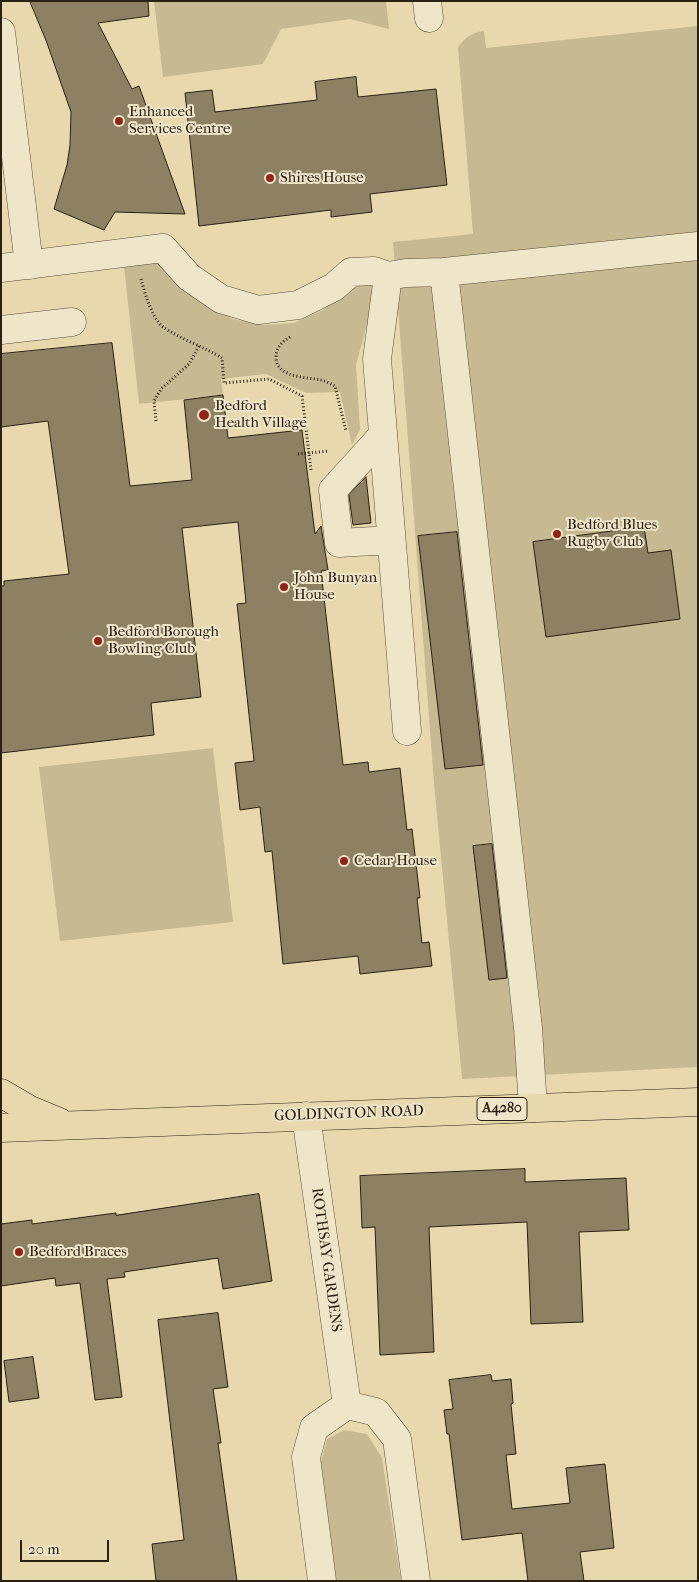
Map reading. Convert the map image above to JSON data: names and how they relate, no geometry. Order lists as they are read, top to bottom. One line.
{"streets":{"main road":["A4280","GOLDINGTON ROAD"],"street":["ROTHSAY GARDENS"]},"crossings":[["A4280","GOLDINGTON ROAD"],["GOLDINGTON ROAD","ROTHSAY GARDENS"]],"places":["Enhanced Services Centre","Shires House","Bedford Health Village","Bedford Blues Rugby Club","John Bunyan House","Bedford Borough Bowling Club","Cedar House","Bedford Braces"],"scale_bar":"20 m"}
